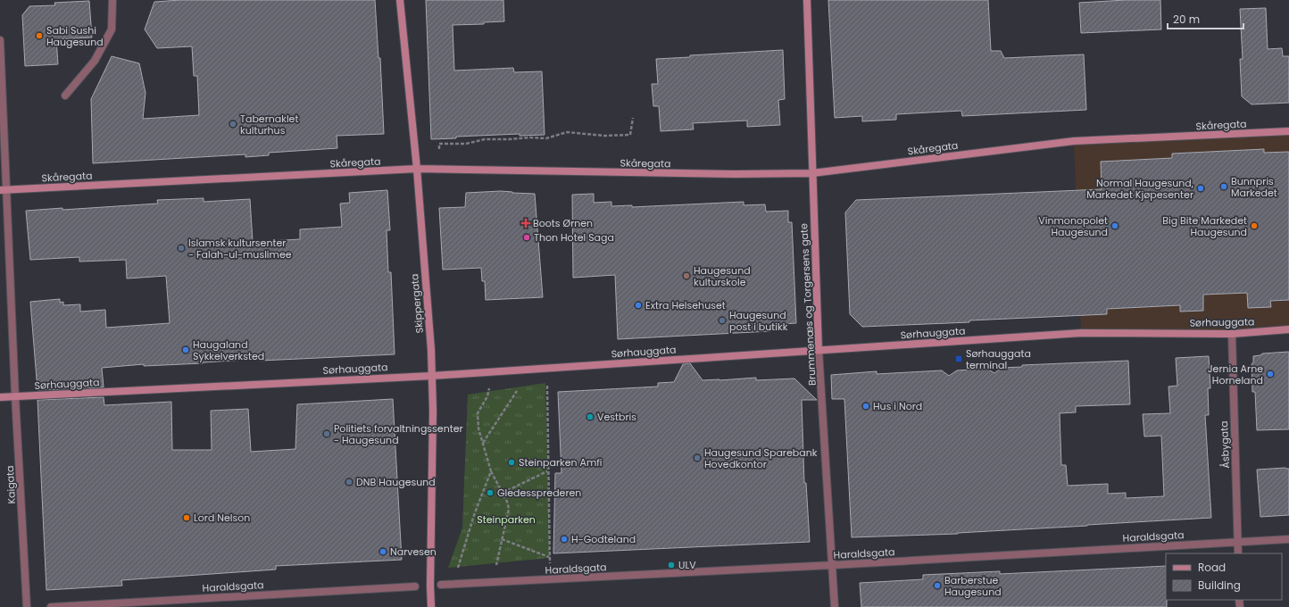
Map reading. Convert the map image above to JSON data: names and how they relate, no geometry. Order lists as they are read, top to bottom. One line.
{"streets":{"street":["Skåregata","Skippergata","Brummenæs og Torgersens gate","Sørhauggata","Åsbygata","Kaigata","Haraldsgata"]},"crossings":[["Skåregata","Skippergata"],["Skåregata","Brummenæs og Torgersens gate"],["Skåregata","Kaigata"],["Skippergata","Sørhauggata"],["Brummenæs og Torgersens gate","Sørhauggata"],["Brummenæs og Torgersens gate","Haraldsgata"],["Sørhauggata","Åsbygata"],["Sørhauggata","Kaigata"],["Åsbygata","Haraldsgata"]],"parks":["Steinparken"],"places":{"other":["Sabi Sushi Haugesund","Tabernaklet kulturhus","Bunnpris Markedet","Normal Haugesund, Markedet Kjøpesenter","Vinmonopolet Haugesund","Big Bite Markedet Haugesund","Thon Hotel Saga","Islamsk kultursenter - Falah-ul-muslimee","Haugesund kulturskole","Extra Helsehuset","Haugesund post i butikk","Haugaland Sykkelverksted","Jernia Arne Horneland","Hus i Nord","Vestbris","Politiets forvaltningssenter - Haugesund","Haugesund Sparebank Hovedkontor","Steinparken Amfi","DNB Haugesund","Gledessprederen","Lord Nelson","H-Godteland","Narvesen","ULV","Barberstue Haugesund"],"health":["Boots Ørnen"],"transit":["Sørhauggata terminal"]},"legend":["Road","Building"],"scale_bar":"20 m"}
